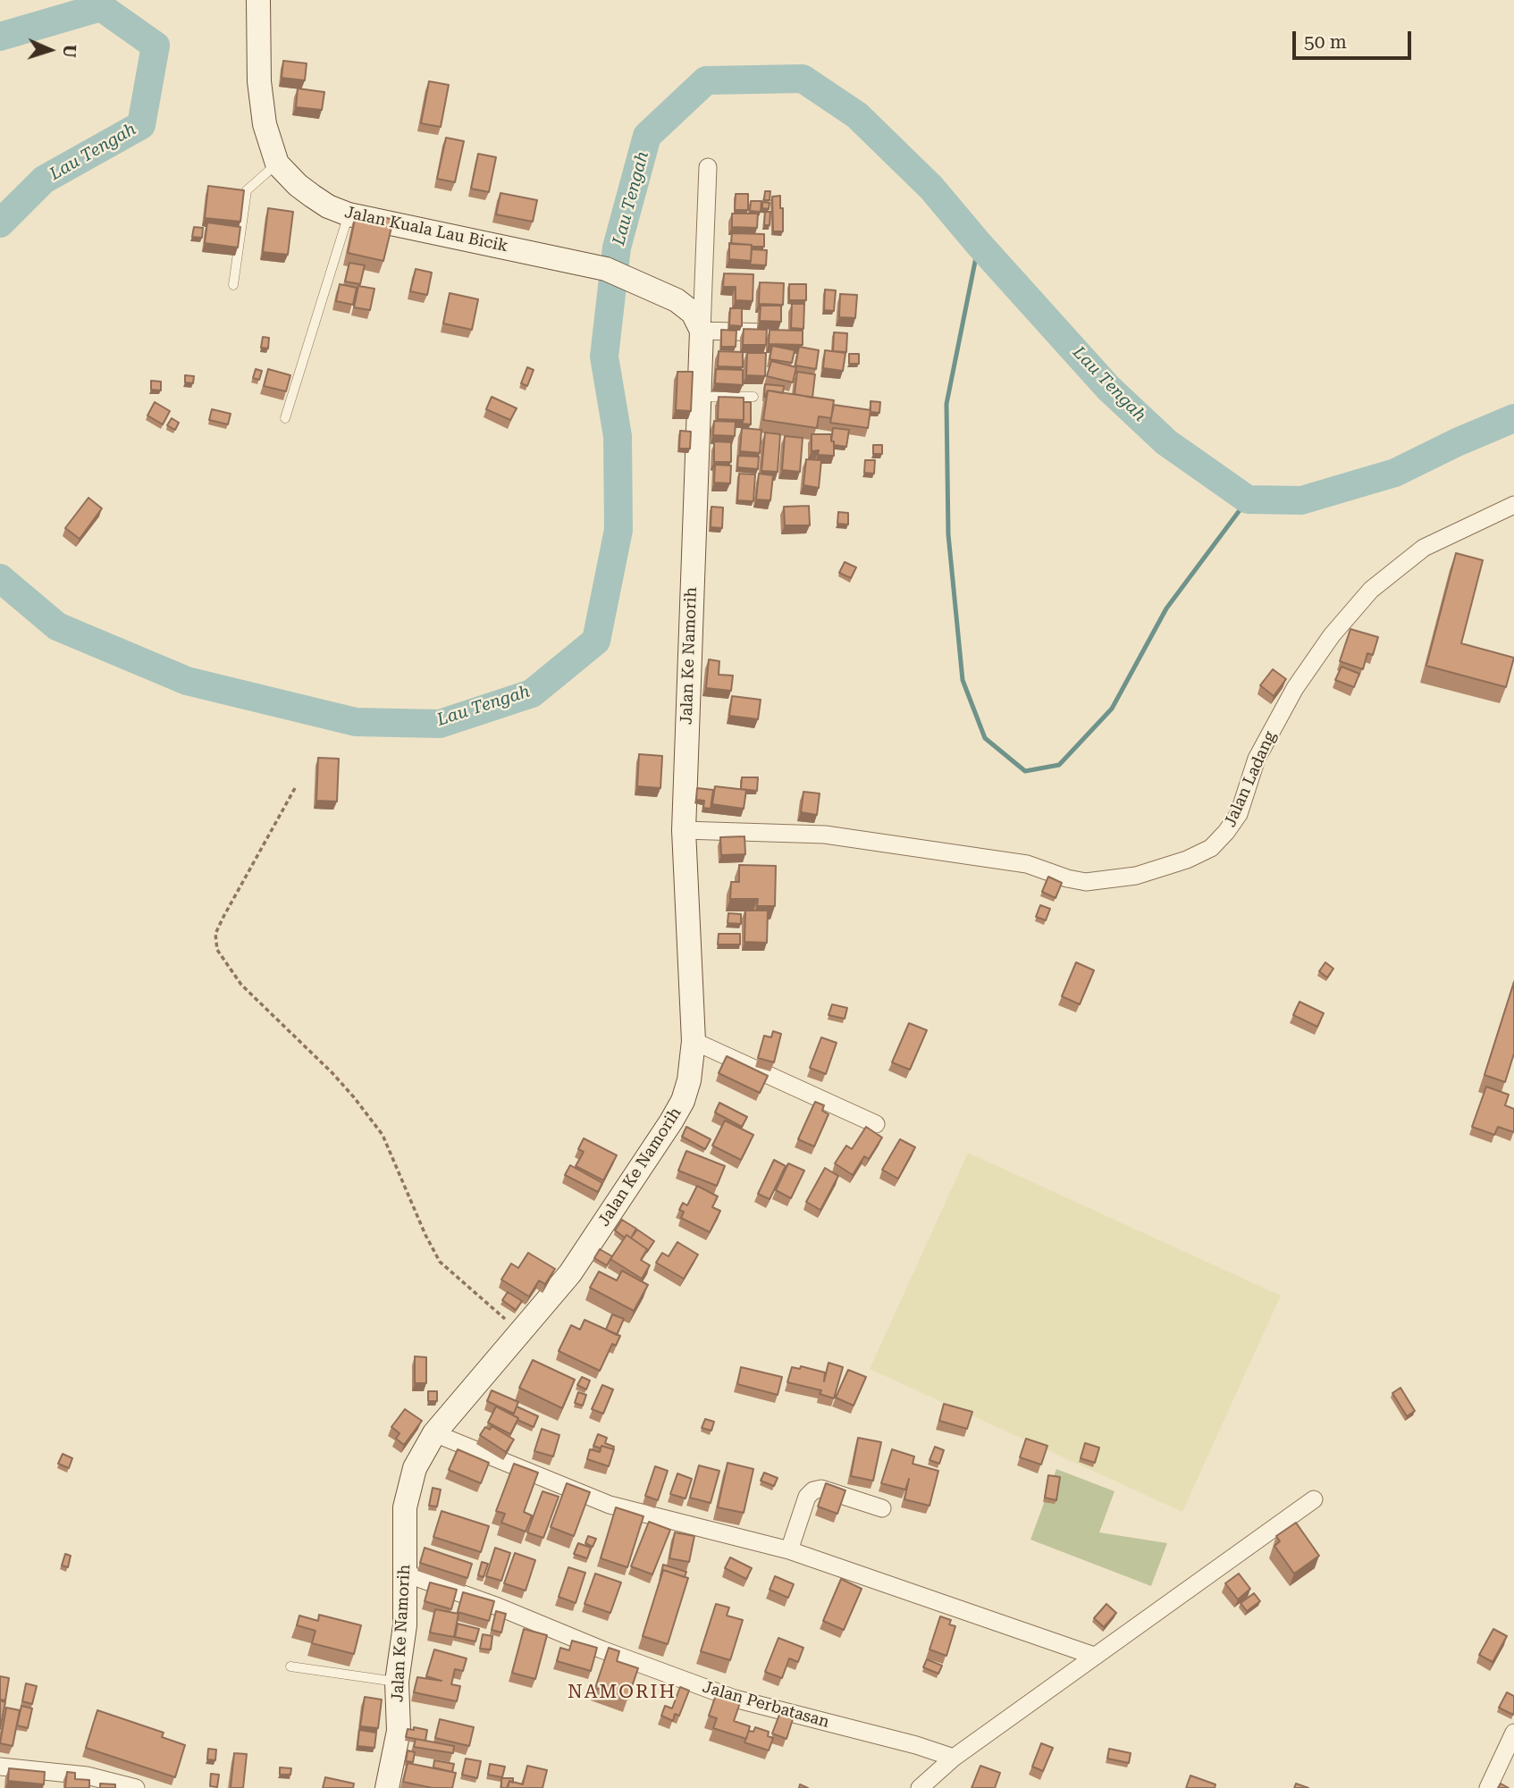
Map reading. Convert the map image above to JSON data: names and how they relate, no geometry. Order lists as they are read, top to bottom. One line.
{"streets":{"street":["Jalan Kuala Lau Bicik","Jalan Ke Namorih","Jalan Ladang","Jalan Perbatasan"]},"crossings":[["Jalan Kuala Lau Bicik","Jalan Ke Namorih"],["Jalan Ke Namorih","Jalan Ladang"],["Jalan Ke Namorih","Jalan Perbatasan"]],"districts":["NAMORIH"],"water":["Lau Tengah"],"scale_bar":"50 m","north":"right"}
